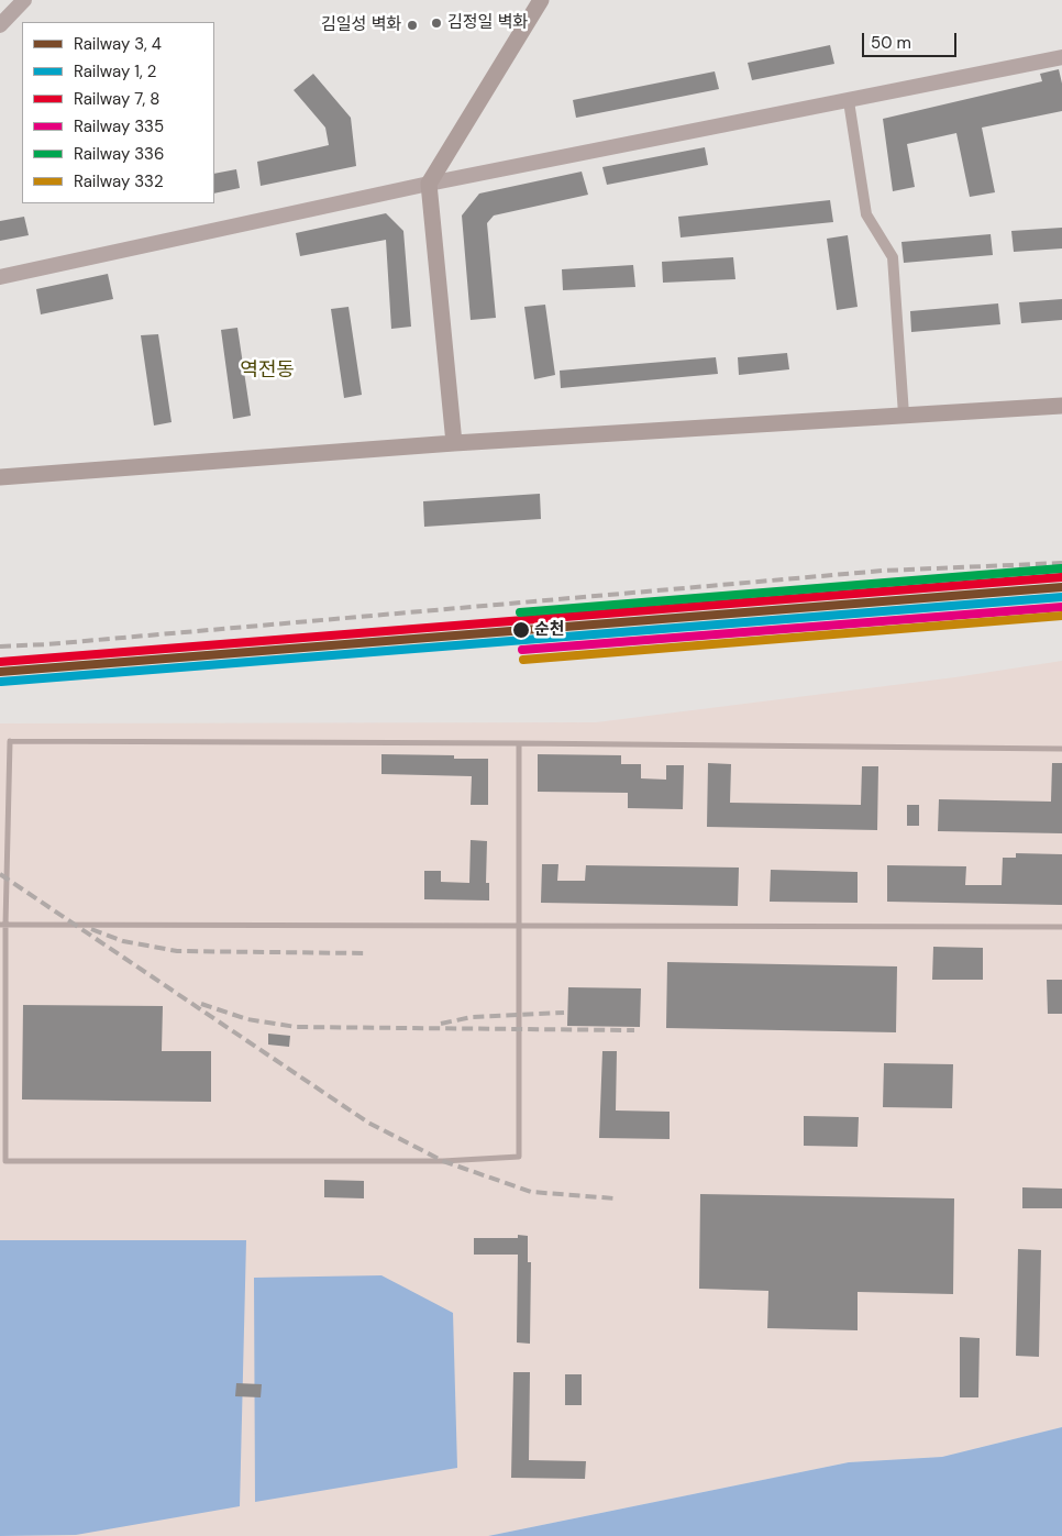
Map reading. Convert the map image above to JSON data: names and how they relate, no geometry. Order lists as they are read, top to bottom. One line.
{"districts":["역전동"],"places":["김정일 벽화","김일성 벽화","순천"],"lines":["rail line 336","rail line 335","rail line 332"],"legend":["Railway 3, 4","Railway 1, 2","Railway 7, 8","Railway 335","Railway 336","Railway 332"],"scale_bar":"50 m"}
